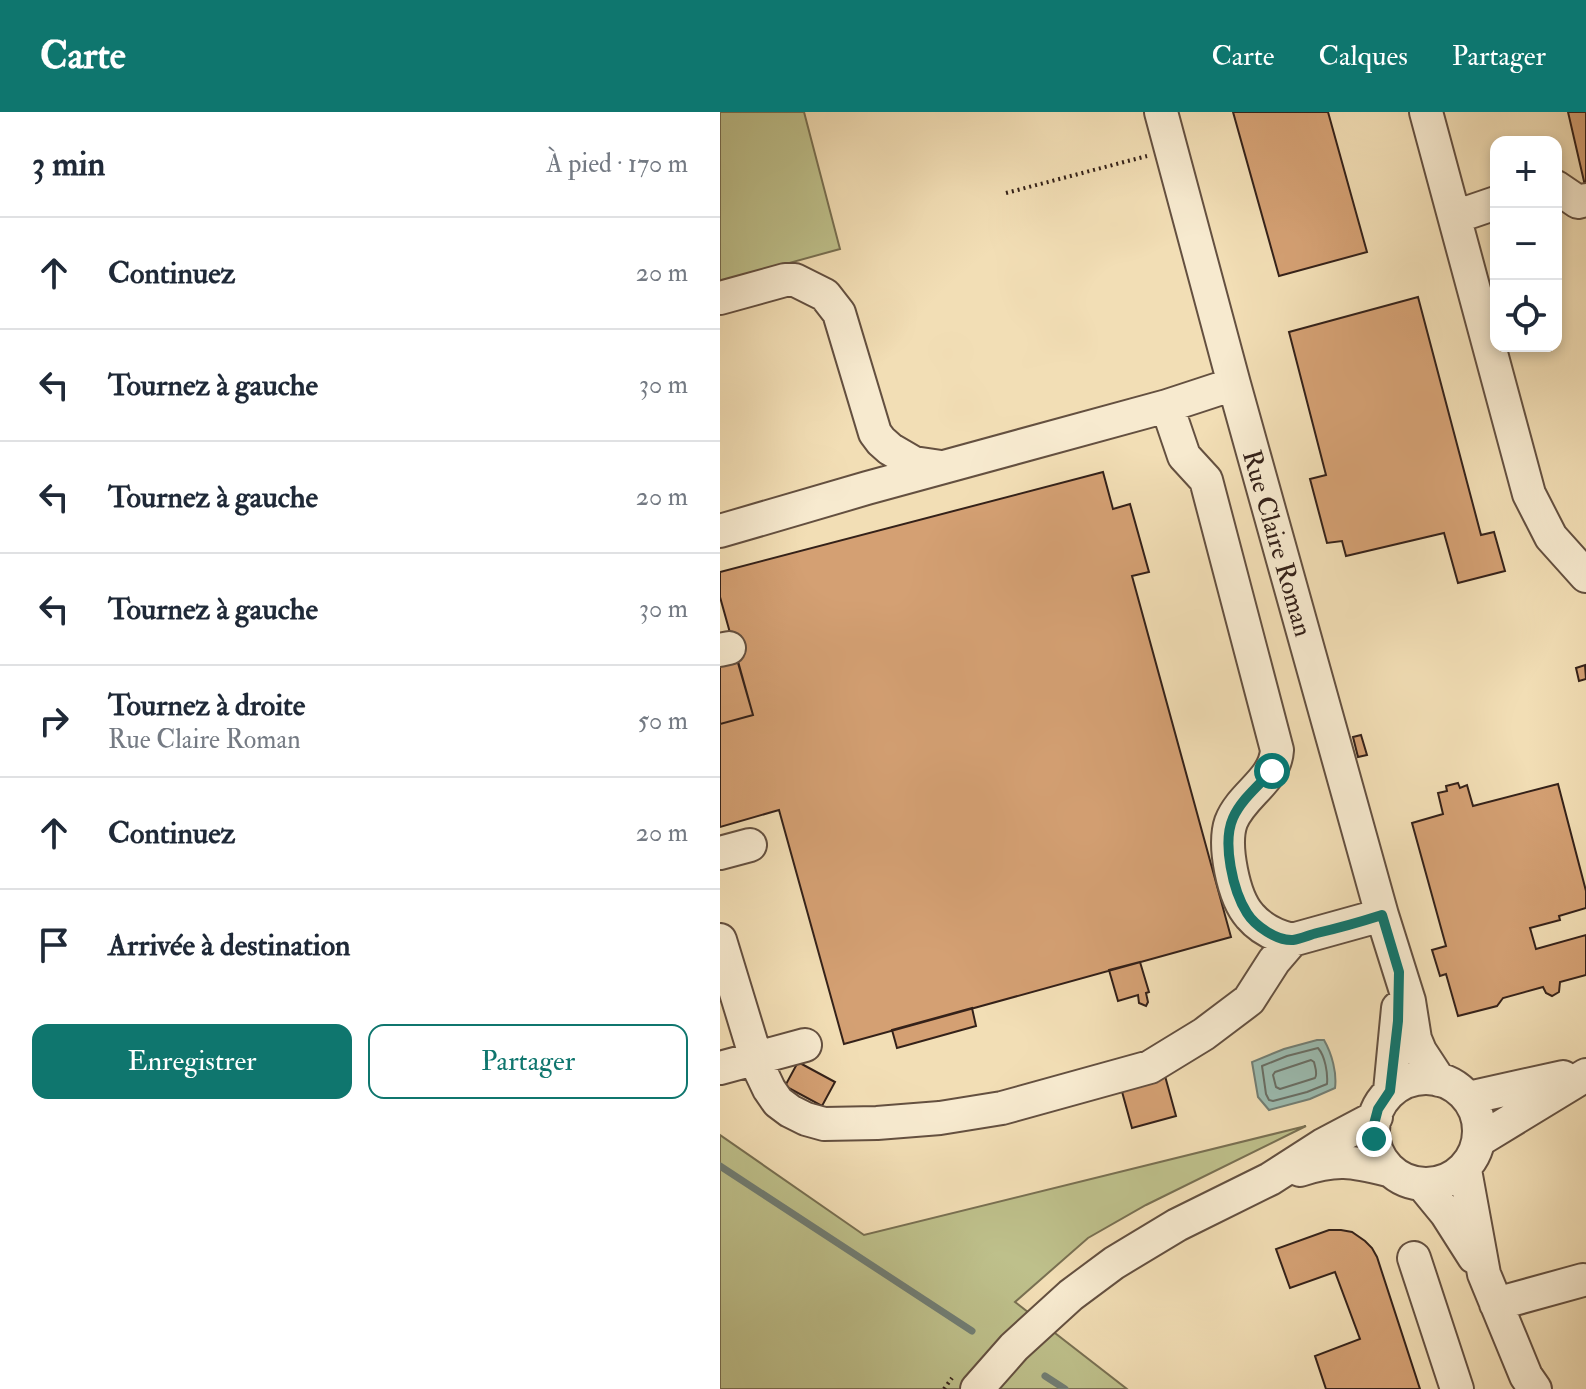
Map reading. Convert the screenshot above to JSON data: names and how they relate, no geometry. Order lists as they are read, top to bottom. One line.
{"streets":{"street":["Rue Claire Roman"]},"page":{"header":"Carte","nav":["Carte","Calques","Partager"],"heading":["3 min","À pied · 170 m"],"map_buttons":["+","−"],"list":[["Continuez","20 m"],["Tournez à gauche","30 m"],["Tournez à gauche","20 m"],["Tournez à gauche","30 m"],["Tournez à droite","Rue Claire Roman","50 m"],["Continuez","20 m"],"Arrivée à destination"],"buttons":["Enregistrer","Partager"]}}
